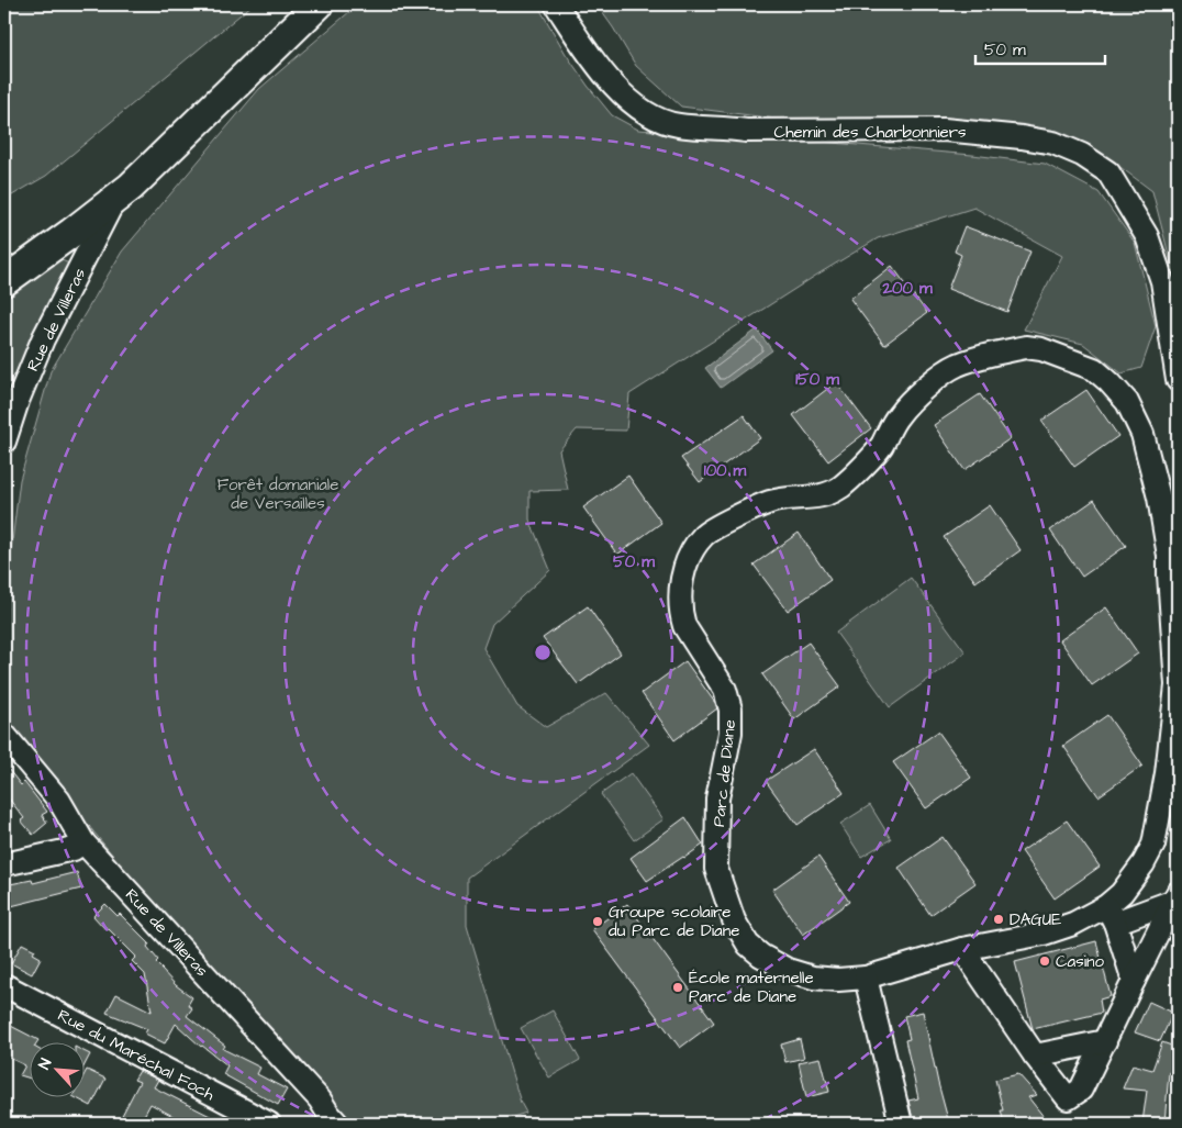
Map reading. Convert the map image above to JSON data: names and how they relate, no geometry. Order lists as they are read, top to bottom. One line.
{"streets":{"street":["Chemin des Charbonniers","Rue de Villeras","Parc de Diane","Rue du Maréchal Foch"]},"parks":["Forêt domaniale de Versailles"],"places":["DAGUE","Groupe scolaire du Parc de Diane","Casino","École maternelle Parc de Diane"],"scale_bar":"50 m","north":"top left","rings":["200 m","150 m","100 m","50 m"]}
